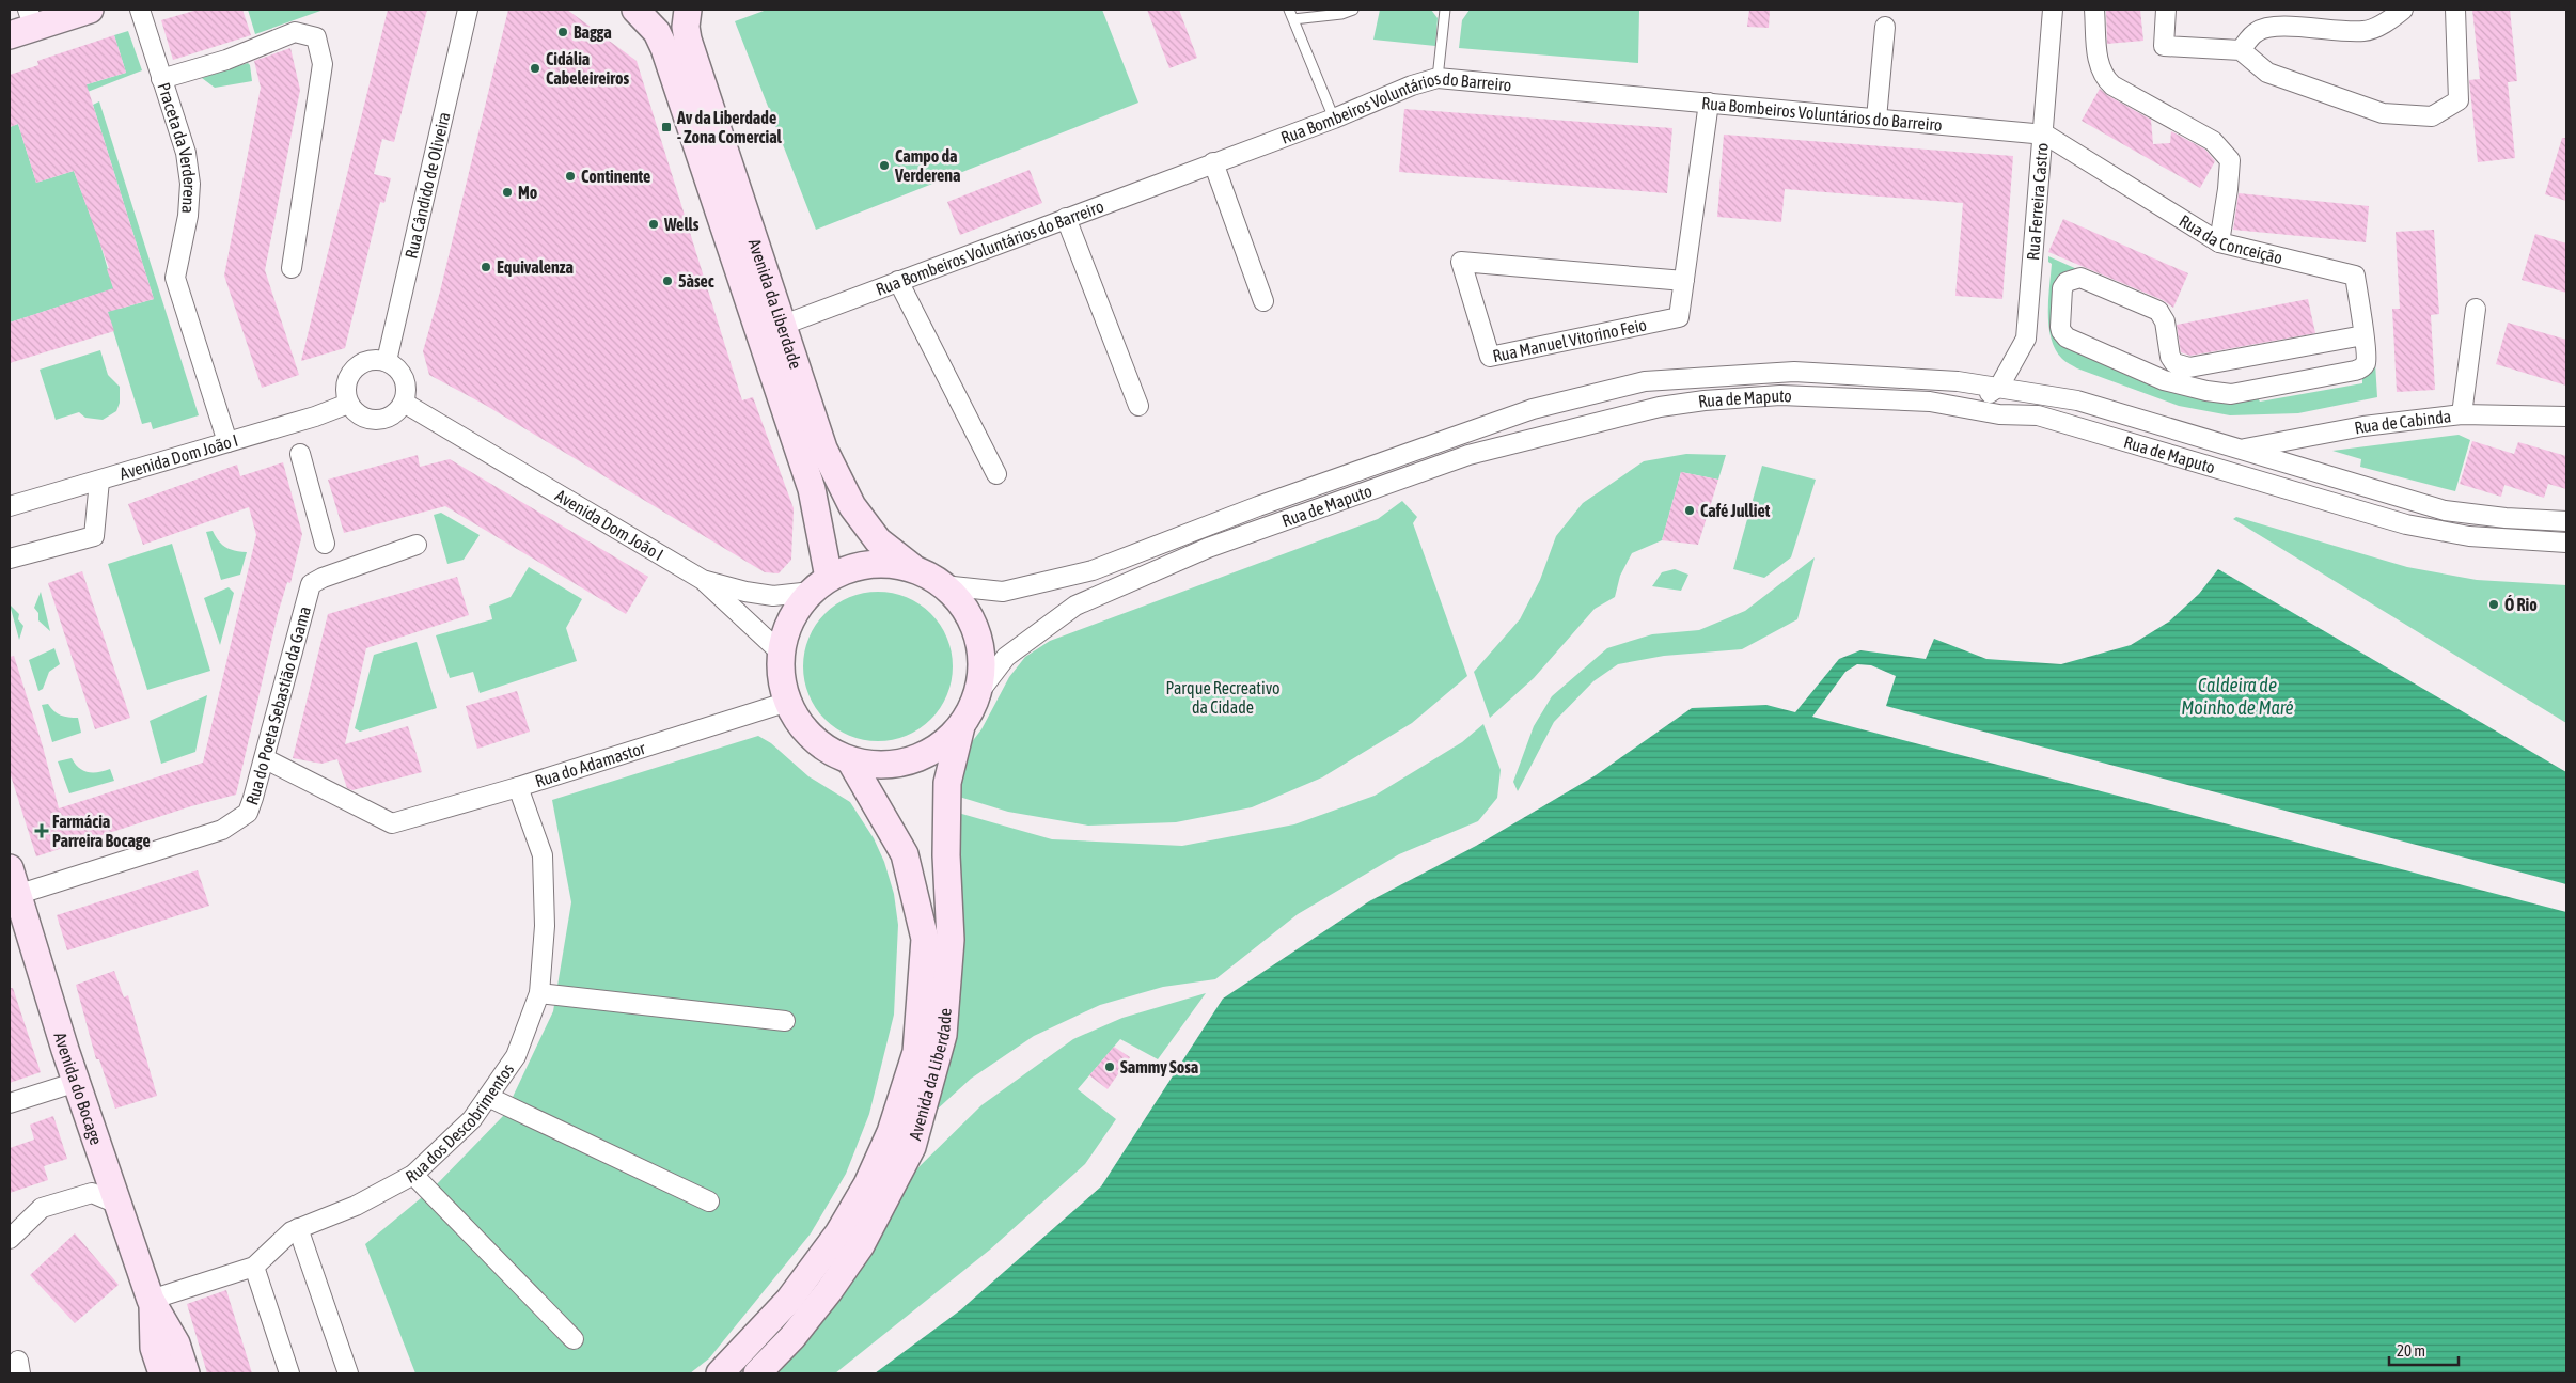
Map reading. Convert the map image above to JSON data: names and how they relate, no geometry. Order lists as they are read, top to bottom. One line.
{"streets":{"main road":["Avenida da Liberdade","Avenida do Bocage"],"street":["Rua Bombeiros Voluntários do Barreiro","Praceta da Verderena","Rua Cândido de Oliveira","Rua Ferreira Castro","Rua da Conceição","Rua Manuel Vitorino Feio","Rua de Maputo","Rua de Cabinda","Avenida Dom João I","Rua do Poeta Sebastião da Gama","Rua do Adamastor","Rua dos Descobrimentos"]},"crossings":[["Rua Bombeiros Voluntários do Barreiro","Rua Ferreira Castro"],["Rua Bombeiros Voluntários do Barreiro","Rua da Conceição"],["Rua Bombeiros Voluntários do Barreiro","Avenida da Liberdade"],["Rua Bombeiros Voluntários do Barreiro","Rua Manuel Vitorino Feio"],["Praceta da Verderena","Avenida Dom João I"],["Rua Cândido de Oliveira","Avenida Dom João I"],["Rua Ferreira Castro","Rua da Conceição"],["Rua Ferreira Castro","Rua de Maputo"],["Avenida da Liberdade","Avenida Dom João I"],["Rua de Maputo","Rua de Cabinda"],["Rua do Poeta Sebastião da Gama","Rua do Adamastor"],["Rua do Poeta Sebastião da Gama","Avenida do Bocage"],["Rua do Adamastor","Rua dos Descobrimentos"],["Avenida do Bocage","Rua dos Descobrimentos"]],"water":["Caldeira de Moinho de Maré"],"parks":["Parque Recreativo da Cidade"],"places":{"other":["Bagga","Cidália Cabeleireiros","Campo da Verderena","Continente","Mo","Wells","Equivalenza","5àsec","Café Julliet","Ó Rio","Sammy Sosa"],"transit":["Av da Liberdade - Zona Comercial"],"health":["Farmácia Parreira Bocage"]},"scale_bar":"20 m"}
